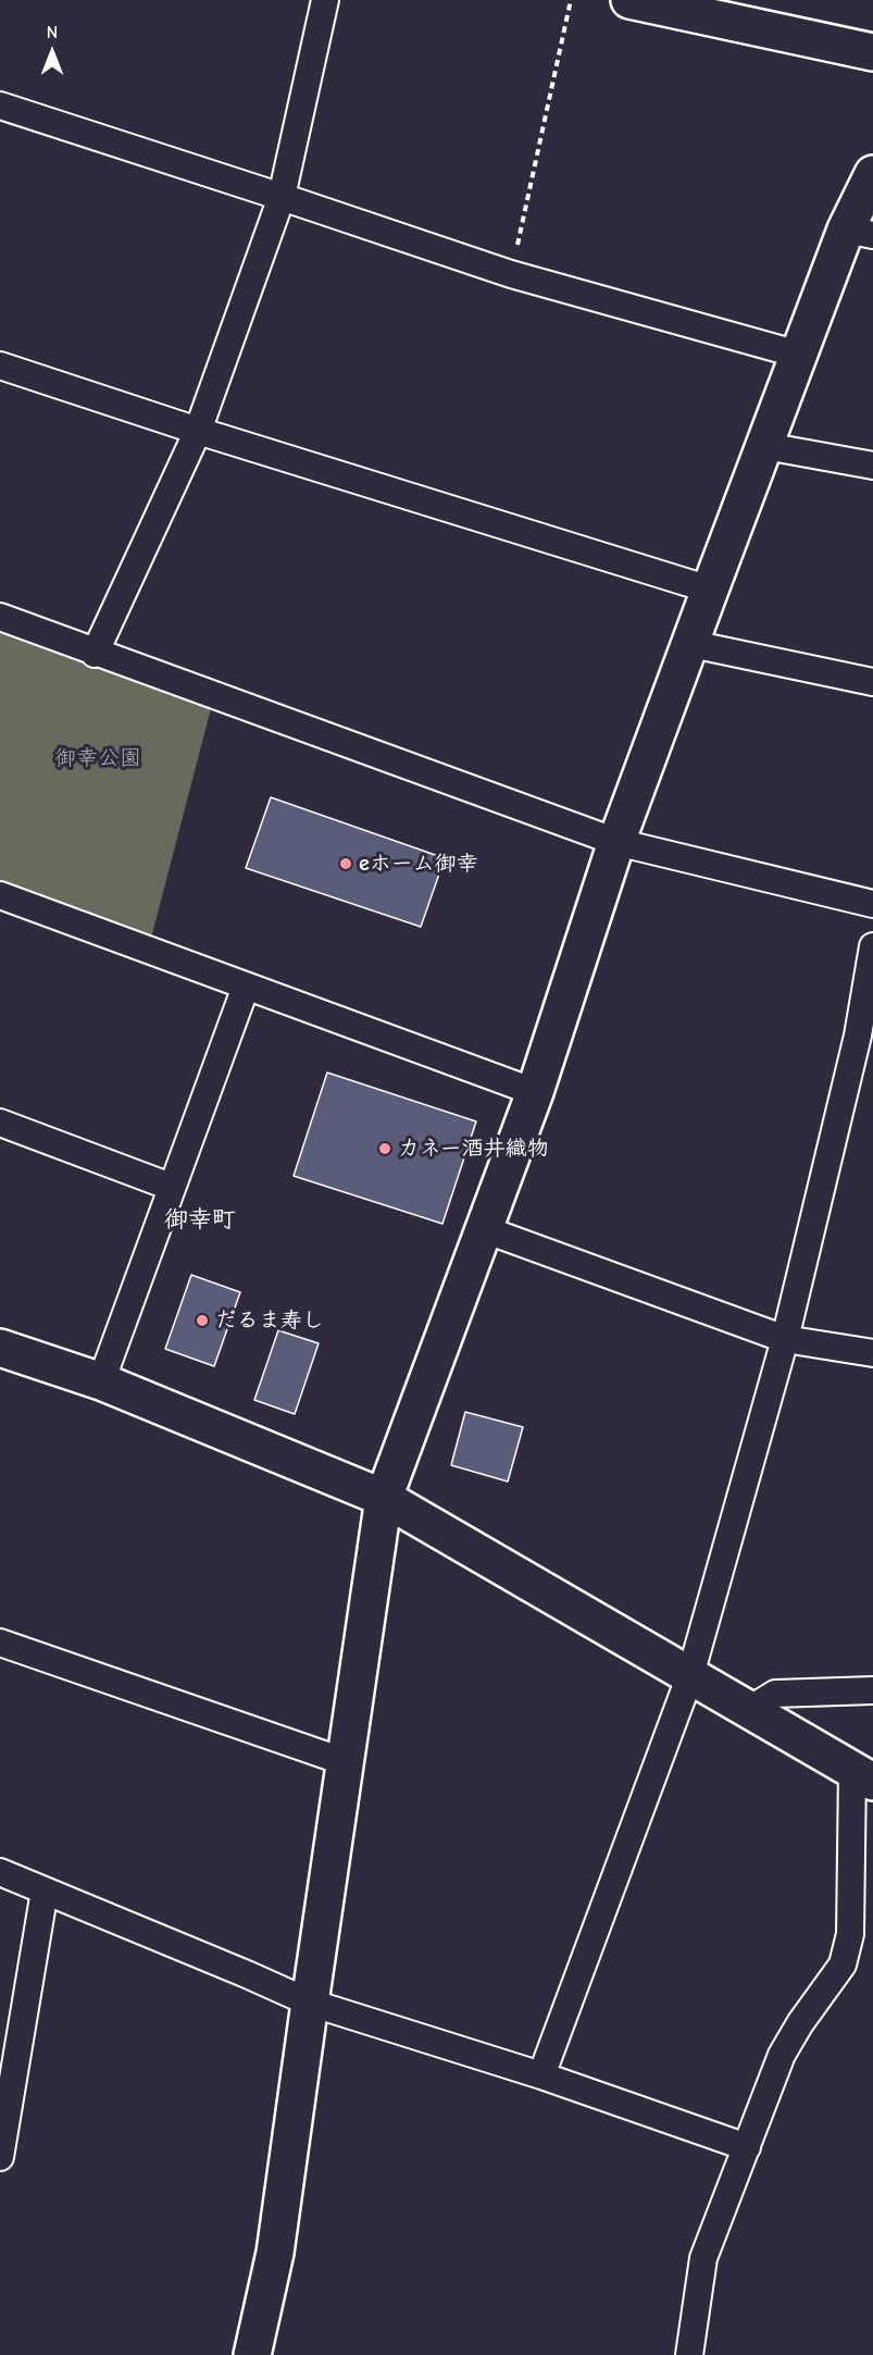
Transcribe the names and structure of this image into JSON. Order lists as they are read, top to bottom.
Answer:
{
  "districts": ["御幸町"],
  "parks": ["御幸公園"],
  "places": ["eホーム御幸", "カネー酒井織物", "だるま寿し"],
  "north": "top"
}
